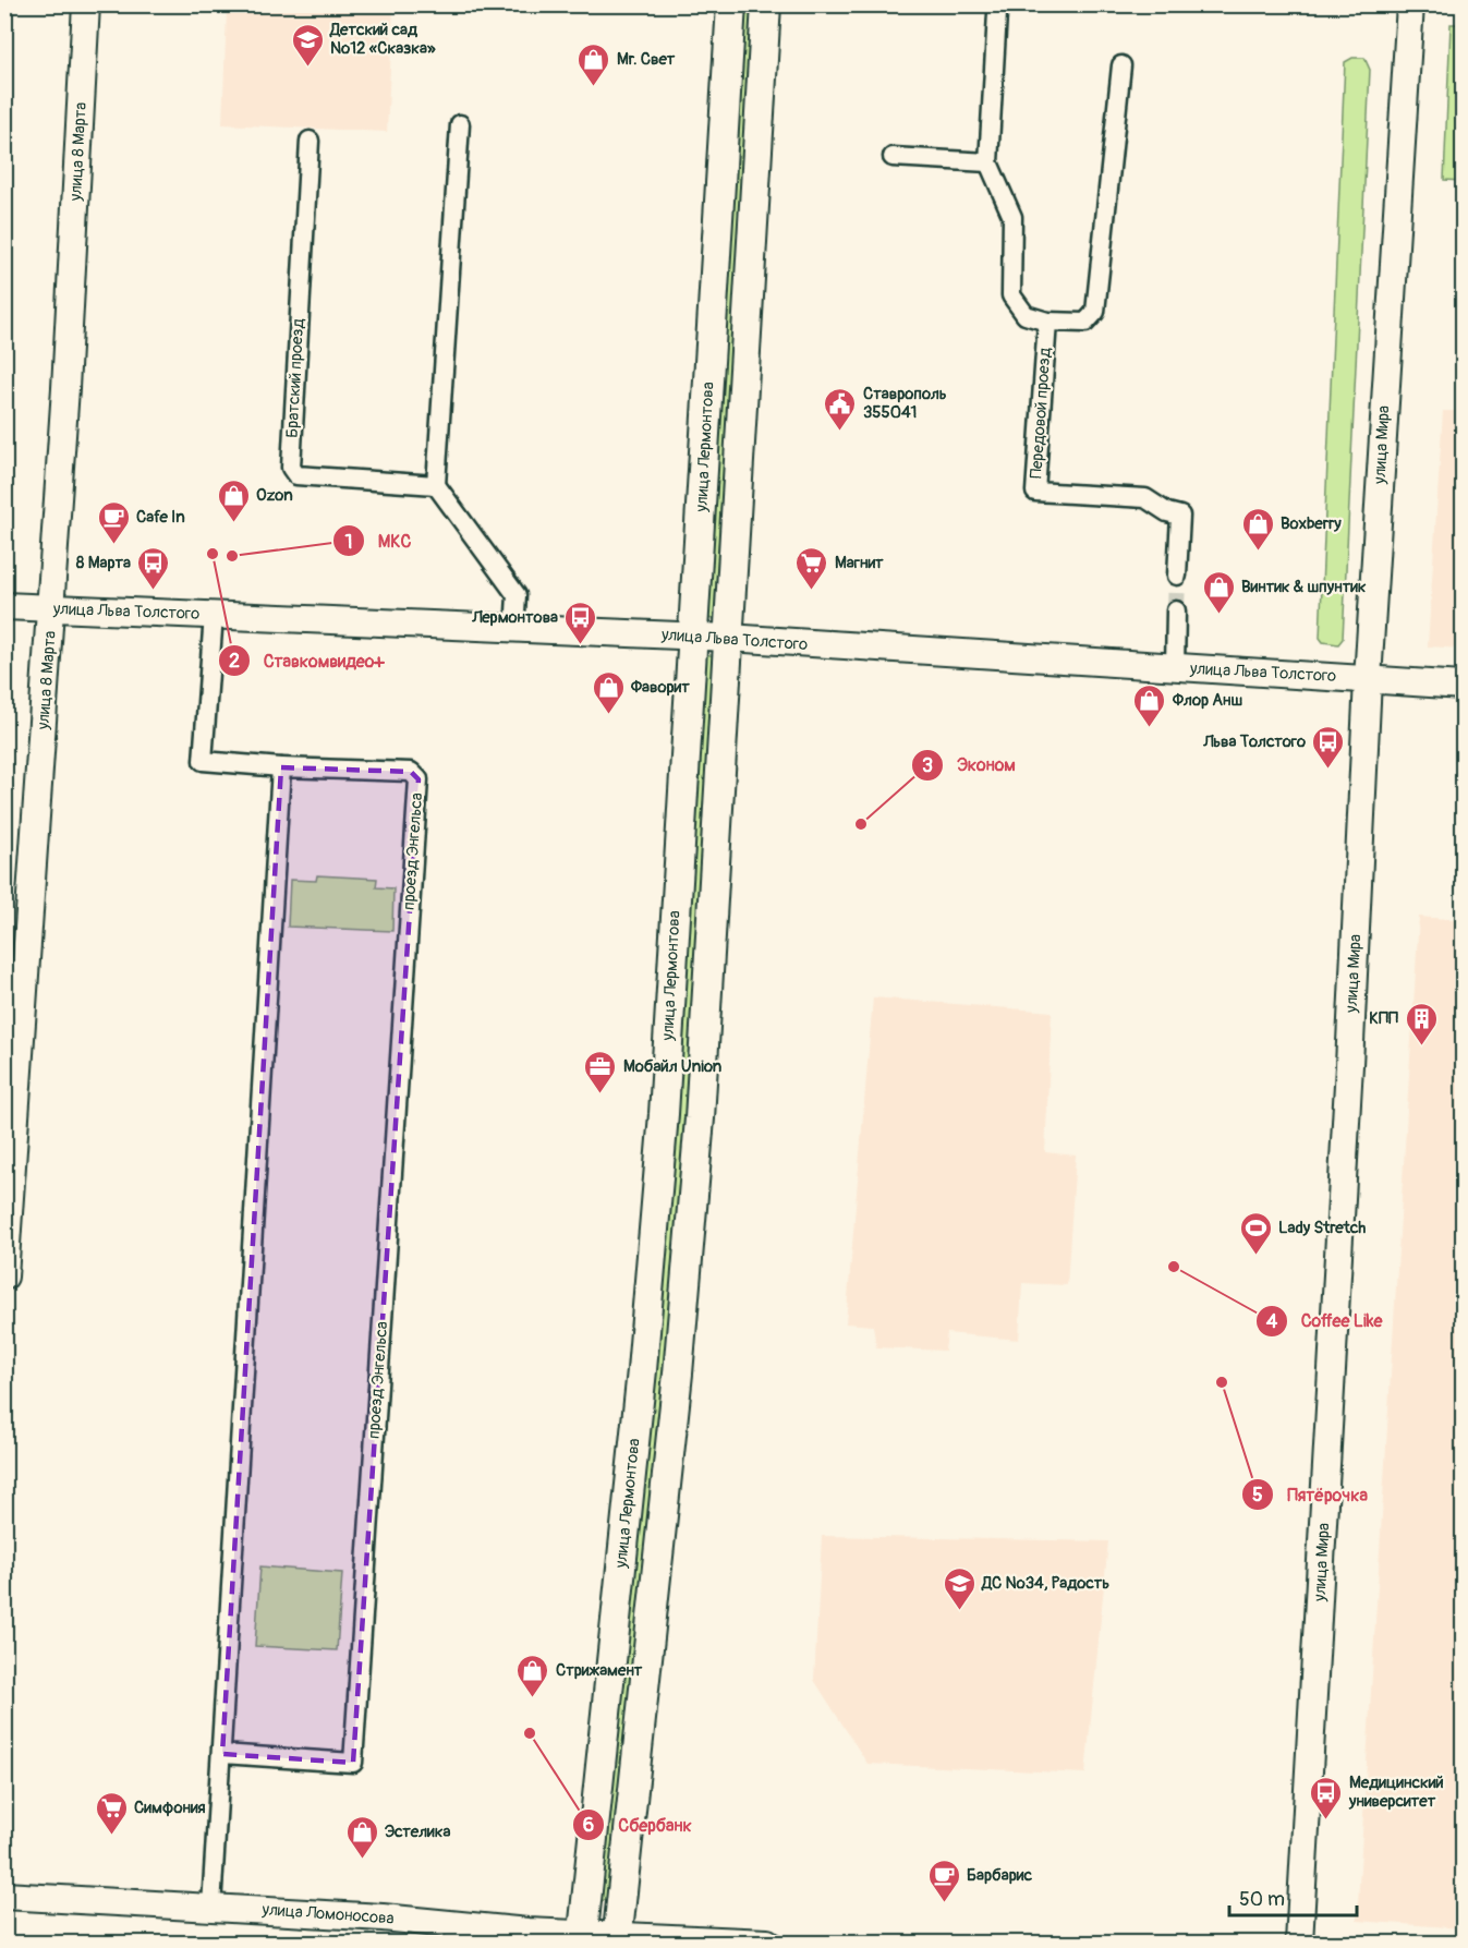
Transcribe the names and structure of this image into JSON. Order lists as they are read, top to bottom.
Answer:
{
  "streets": {
    "main road": ["улица Лермонтова"],
    "street": [
      "улица 8 Марта",
      "Братский проезд",
      "Передовой проезд",
      "улица Мира",
      "улица Льва Толстого",
      "проезд Энгельса",
      "улица Ломоносова"
    ]
  },
  "crossings": [
    ["улица 8 Марта", "улица Льва Толстого"],
    ["улица Мира", "улица Льва Толстого"],
    ["улица Лермонтова", "улица Льва Толстого"],
    ["улица Лермонтова", "улица Ломоносова"]
  ],
  "places": {
    "school or university": ["Детский сад №12 «Сказка»", "ДС №34, Радость"],
    "shop": [
      "Mr. Свет",
      "Ozon",
      "Boxberry",
      "Винтик & шпунтик",
      "Фаворит",
      "Флор Анш",
      "Стрижамент",
      "Эстелика"
    ],
    "public building": ["Ставрополь 355041"],
    "cafe": ["Cafe In", "Барбарис"],
    "other": [
      "Ставкомвидео+",
      "МКС",
      "Эконом",
      "Coffee Like",
      "Пятёрочка",
      "Сбербанк"
    ],
    "bus stop": [
      "8 Марта",
      "Лермонтова",
      "Льва Толстого",
      "Медицинский университет"
    ],
    "supermarket": ["Магнит", "Симфония"],
    "building": ["КПП"],
    "office": ["Мобайл Union"],
    "sports": ["Lady Stretch"]
  },
  "scale_bar": "50 m"
}
